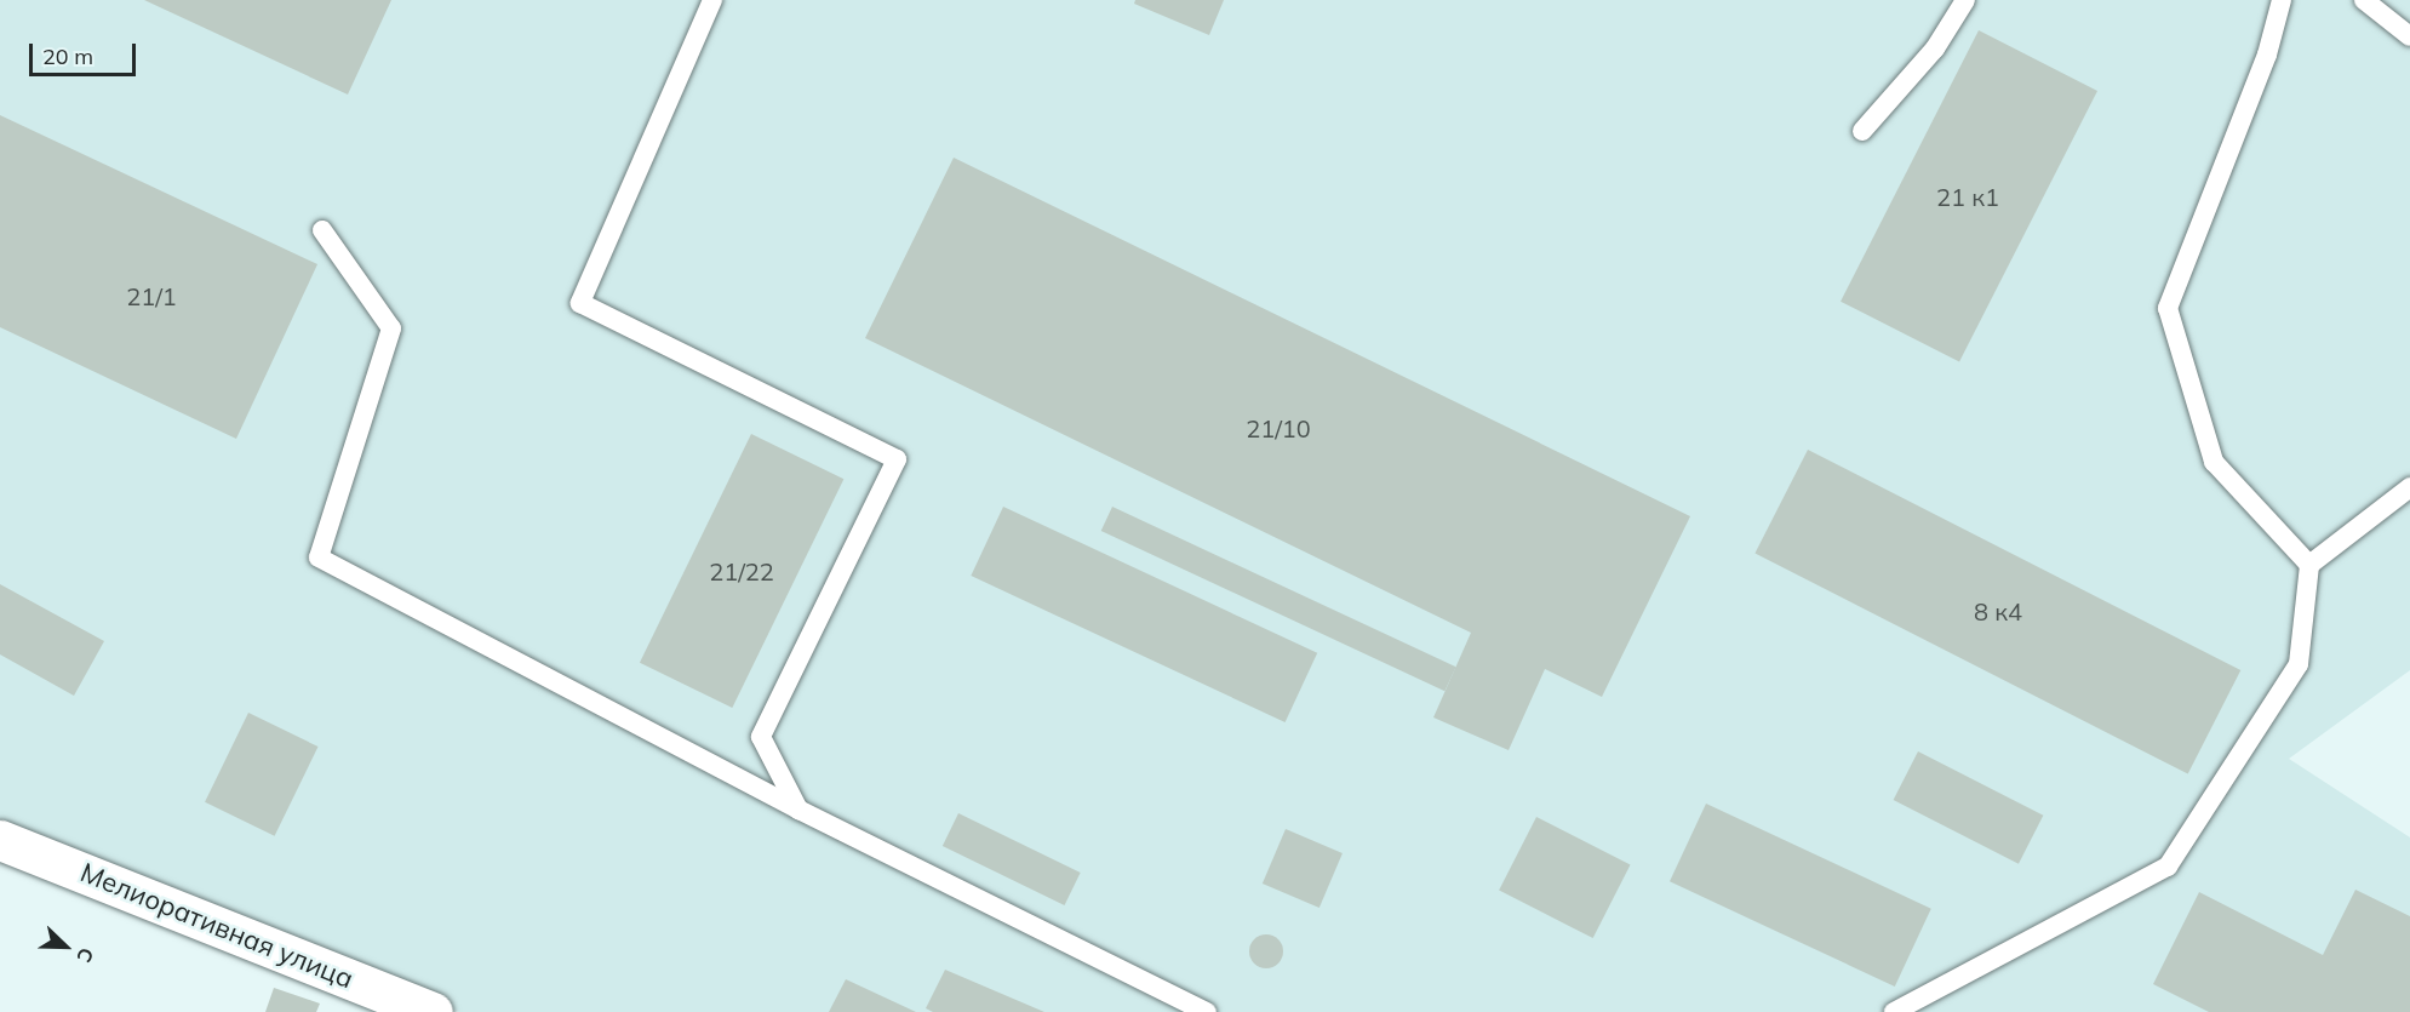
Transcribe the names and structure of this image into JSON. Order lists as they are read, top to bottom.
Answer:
{
  "streets": {
    "street": ["Мелиоративная улица"]
  },
  "house_numbers": [
    "21 к1",
    "21/1",
    "21/10",
    "21/22",
    "8 к4"
  ],
  "scale_bar": "20 m",
  "north": "bottom right"
}
